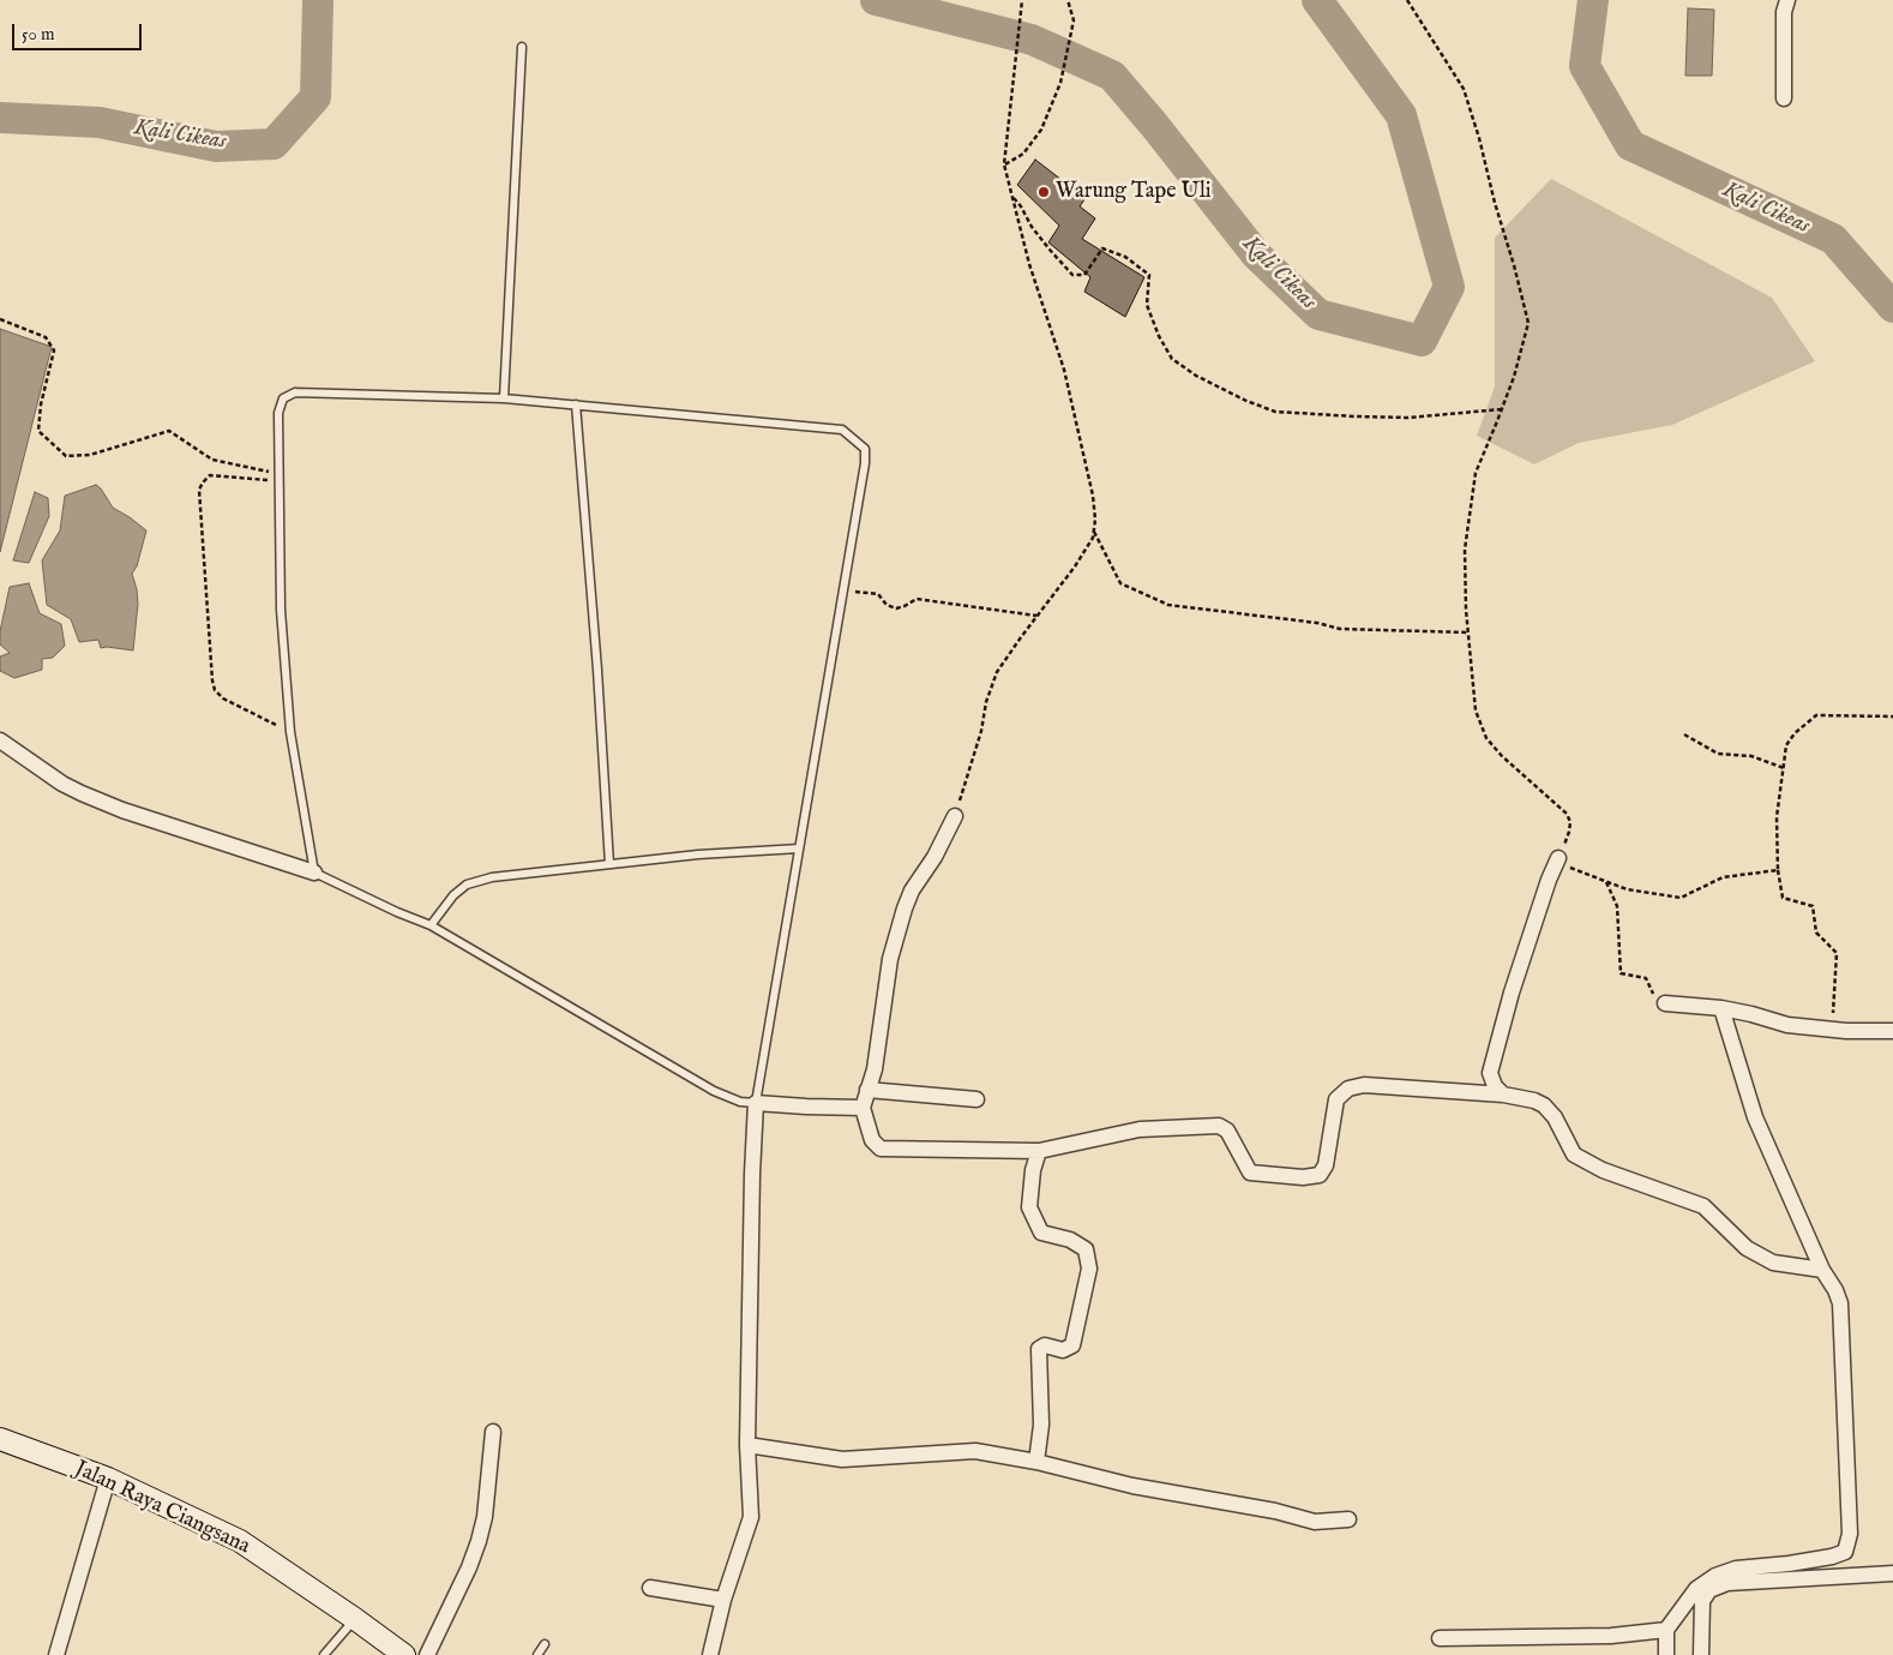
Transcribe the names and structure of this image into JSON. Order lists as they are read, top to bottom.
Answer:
{
  "streets": {
    "main road": ["Jalan Raya Ciangsana"]
  },
  "water": ["Kali Cikeas"],
  "places": ["Warung Tape Uli"],
  "scale_bar": "50 m"
}
